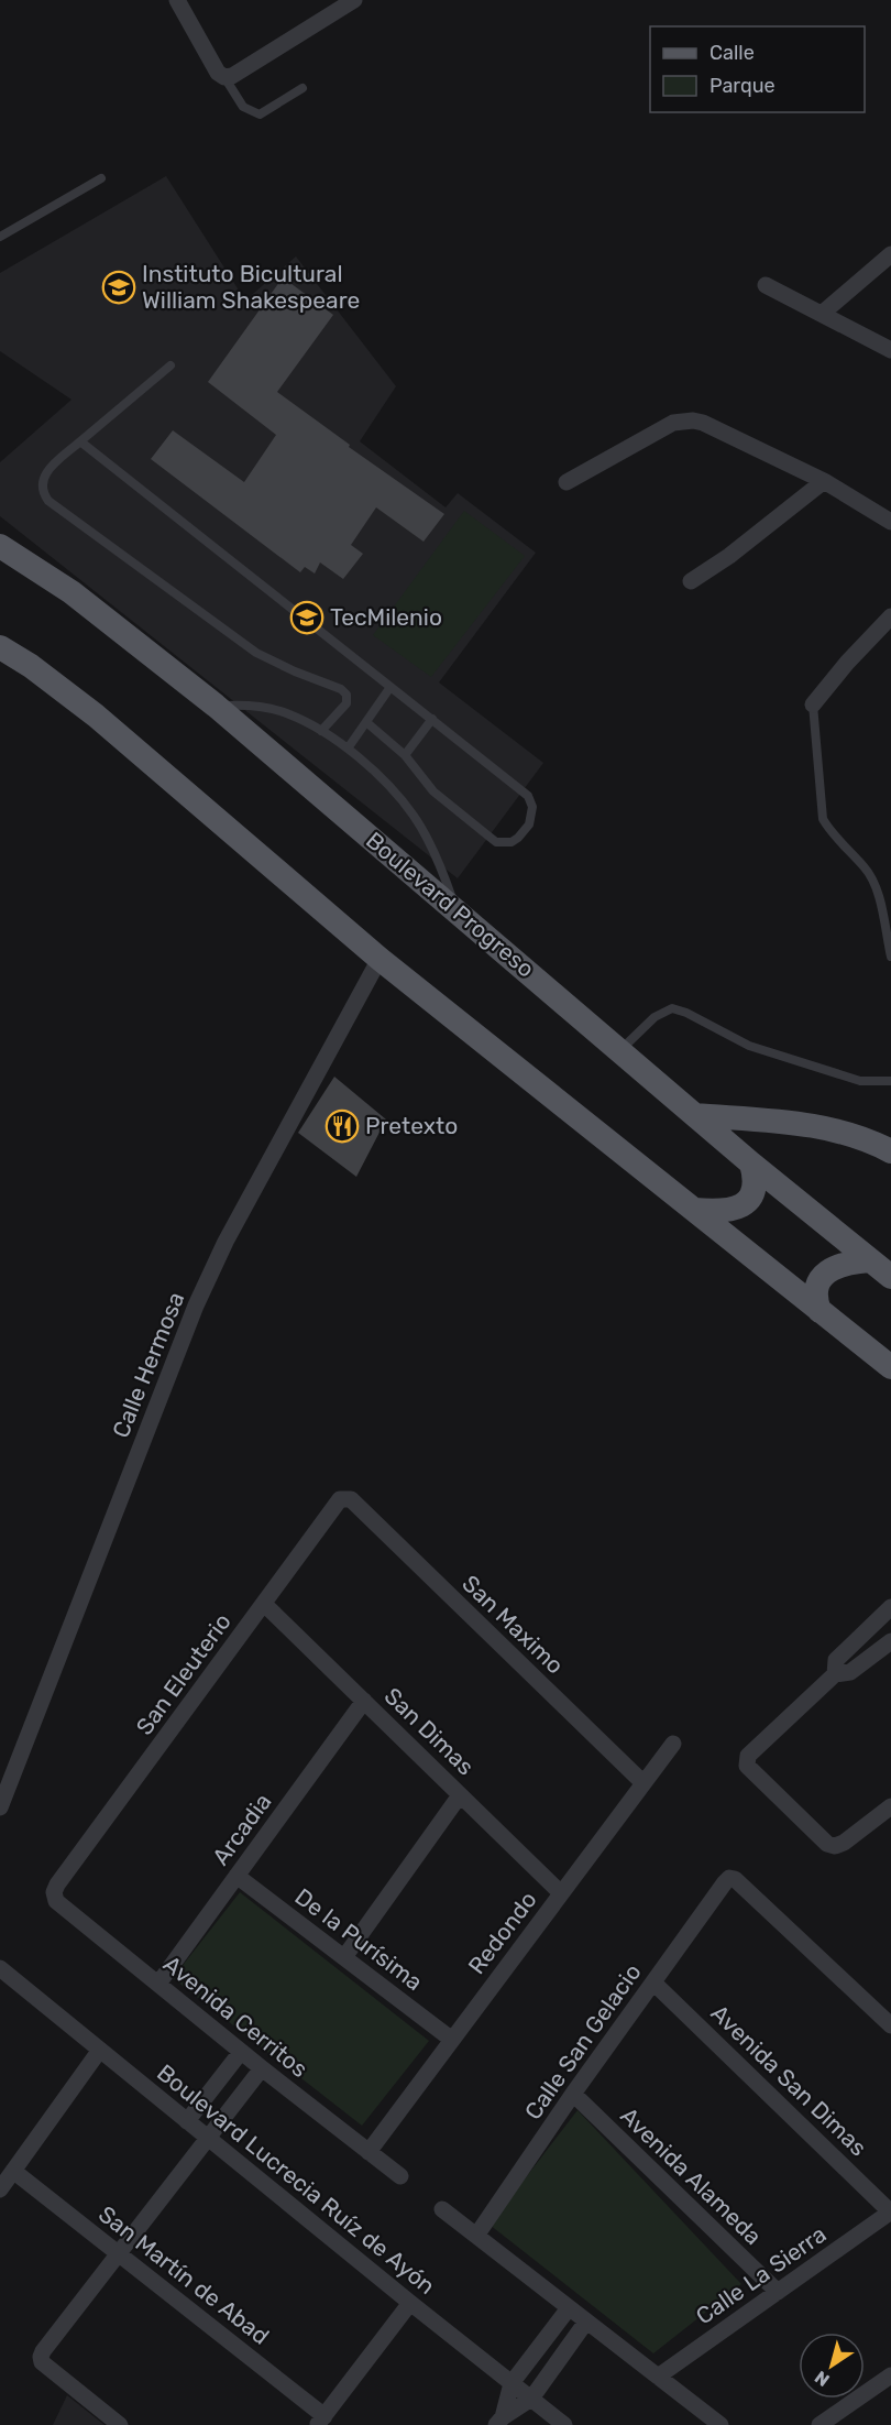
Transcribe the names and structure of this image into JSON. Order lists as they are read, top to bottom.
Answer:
{
  "streets": {
    "main road": ["Boulevard Progreso"],
    "street": [
      "Calle Hermosa",
      "San Maximo",
      "San Eleuterio",
      "San Dimas",
      "Arcadia",
      "Redondo",
      "De la Purísima",
      "Avenida Cerritos",
      "Calle San Gelacio",
      "Avenida San Dimas",
      "Avenida Alameda",
      "Boulevard Lucrecia Ruíz de Ayón",
      "San Martín de Abad",
      "Calle La Sierra"
    ]
  },
  "crossings": [
    ["San Maximo", "San Eleuterio"],
    ["San Maximo", "Redondo"],
    ["San Eleuterio", "San Dimas"],
    ["San Eleuterio", "Avenida Cerritos"],
    ["San Dimas", "Arcadia"],
    ["San Dimas", "Redondo"],
    ["Arcadia", "De la Purísima"],
    ["Arcadia", "Avenida Cerritos"],
    ["Redondo", "De la Purísima"],
    ["Redondo", "Avenida Cerritos"],
    ["Calle San Gelacio", "Avenida San Dimas"],
    ["Calle San Gelacio", "Avenida Alameda"],
    ["Avenida San Dimas", "Calle La Sierra"],
    ["Avenida Alameda", "Calle La Sierra"]
  ],
  "places": {
    "school or university": ["Instituto Bicultural William Shakespeare", "TecMilenio"],
    "restaurant": ["Pretexto"]
  },
  "legend": ["Calle", "Parque"],
  "north": "bottom left"
}
